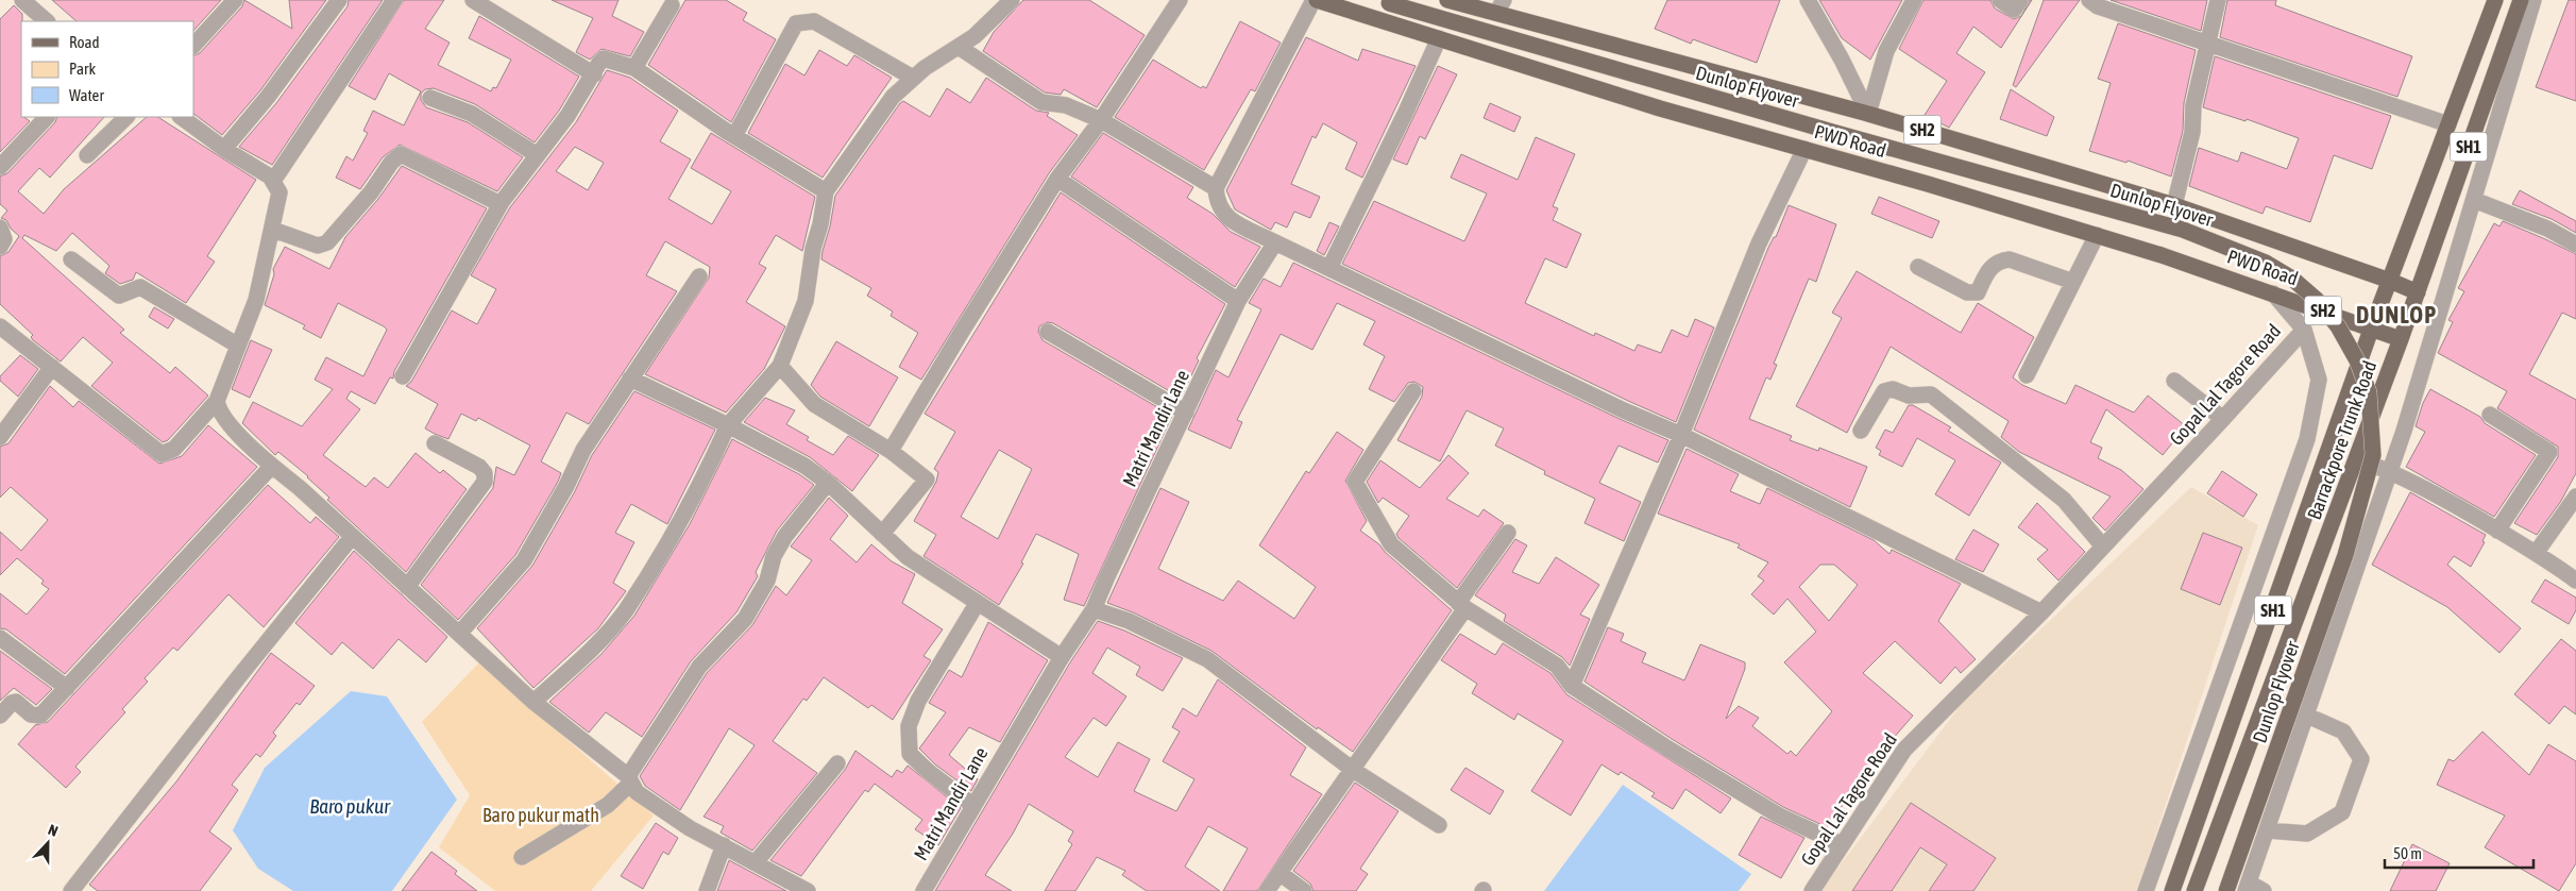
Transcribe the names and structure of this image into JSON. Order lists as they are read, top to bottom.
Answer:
{
  "streets": {
    "main road": [
      "Dunlop Flyover",
      "SH2",
      "PWD Road",
      "SH1",
      "Barrackpore Trunk Road"
    ],
    "street": ["Gopal Lal Tagore Road", "Matri Mandir Lane"]
  },
  "crossings": [
    ["PWD Road", "Barrackpore Trunk Road"]
  ],
  "districts": ["DUNLOP"],
  "water": ["Baro pukur"],
  "parks": ["Baro pukur math"],
  "legend": ["Road", "Park", "Water"],
  "scale_bar": "50 m",
  "north": "top"
}
